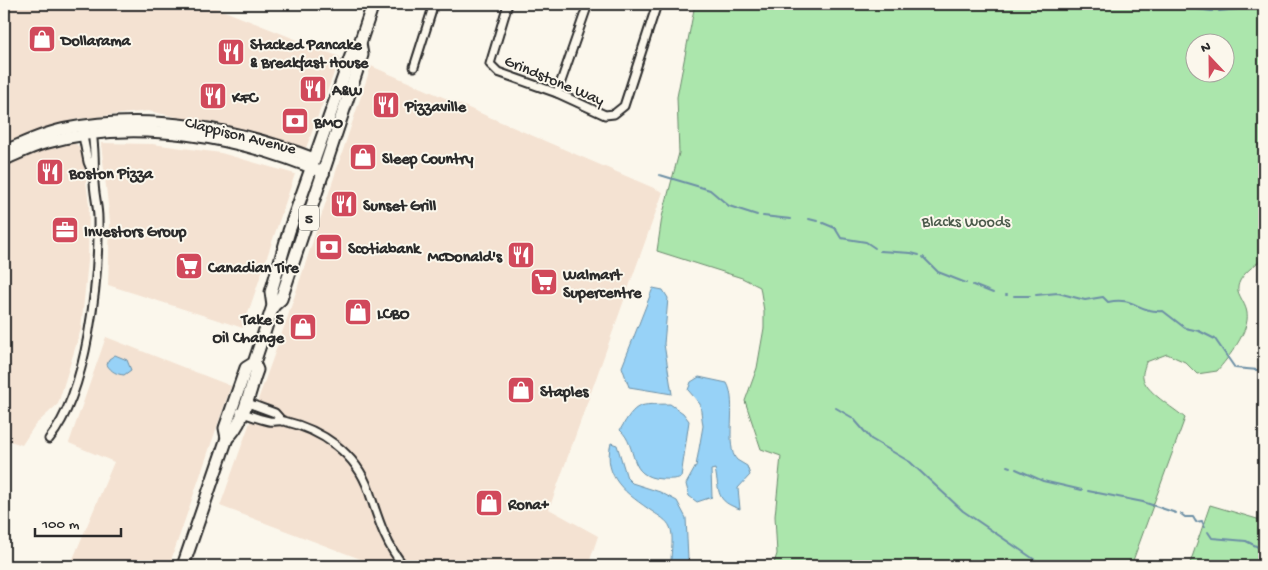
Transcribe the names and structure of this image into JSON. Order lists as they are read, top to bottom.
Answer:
{
  "streets": {
    "main road": ["Clappison Avenue", "5"],
    "street": ["Grindstone Way"]
  },
  "crossings": [
    ["Clappison Avenue", "5"]
  ],
  "parks": ["Blacks Woods"],
  "places": {
    "shop": [
      "Dollarama",
      "Sleep Country",
      "LCBO",
      "Take 5 Oil Change",
      "Staples",
      "Rona+"
    ],
    "restaurant": [
      "Stacked Pancake & Breakfast House",
      "A&W",
      "KFC",
      "Pizzaville",
      "Boston Pizza",
      "Sunset Grill",
      "McDonald's"
    ],
    "bank": ["BMO", "Scotiabank"],
    "office": ["Investors Group"],
    "supermarket": ["Canadian Tire", "Walmart Supercentre"]
  },
  "scale_bar": "100 m",
  "north": "top"
}
